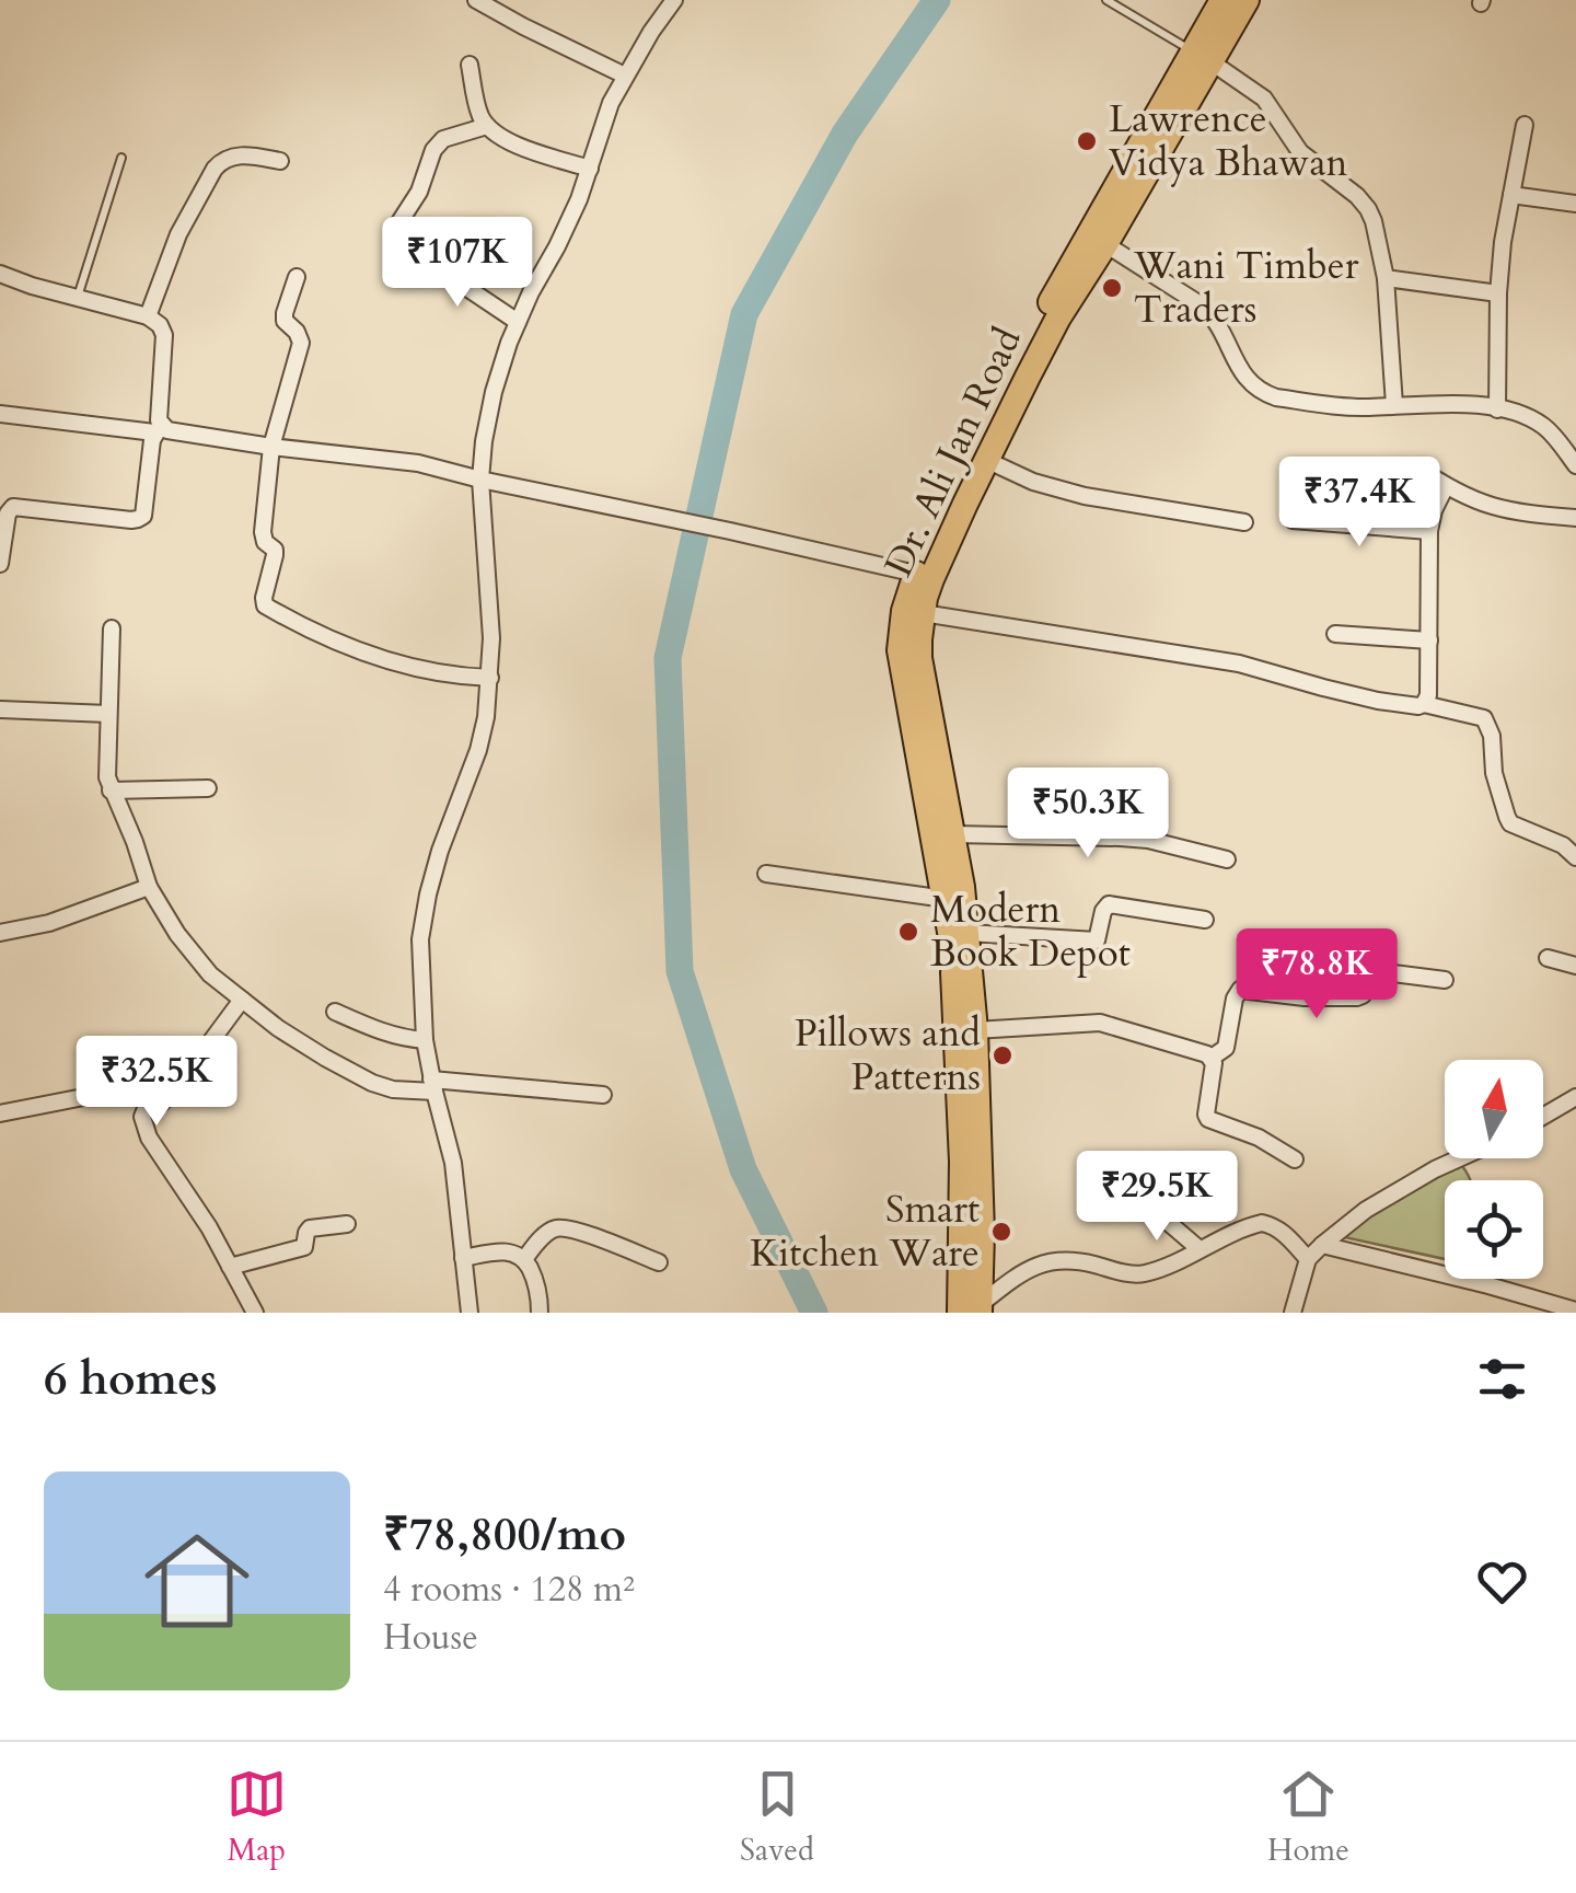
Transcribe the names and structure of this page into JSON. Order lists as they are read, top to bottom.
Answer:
{
  "streets": {
    "main road": ["Dr. Ali Jan Road"]
  },
  "places": [
    "Lawrence Vidya Bhawan",
    "Wani Timber Traders",
    "Modern Book Depot",
    "Pillows and Patterns",
    "Smart Kitchen Ware"
  ],
  "north": "top",
  "page": {
    "price": [
      "₹107K",
      "₹37.4K",
      "₹50.3K",
      "₹78.8K",
      "₹32.5K",
      "₹29.5K"
    ],
    "heading": "6 homes",
    "list": [
      {
        "name": "₹78,800/mo",
        "note": "4 rooms · 128 m² · House"
      }
    ],
    "tabs": ["Map", "Saved", "Home"]
  }
}
